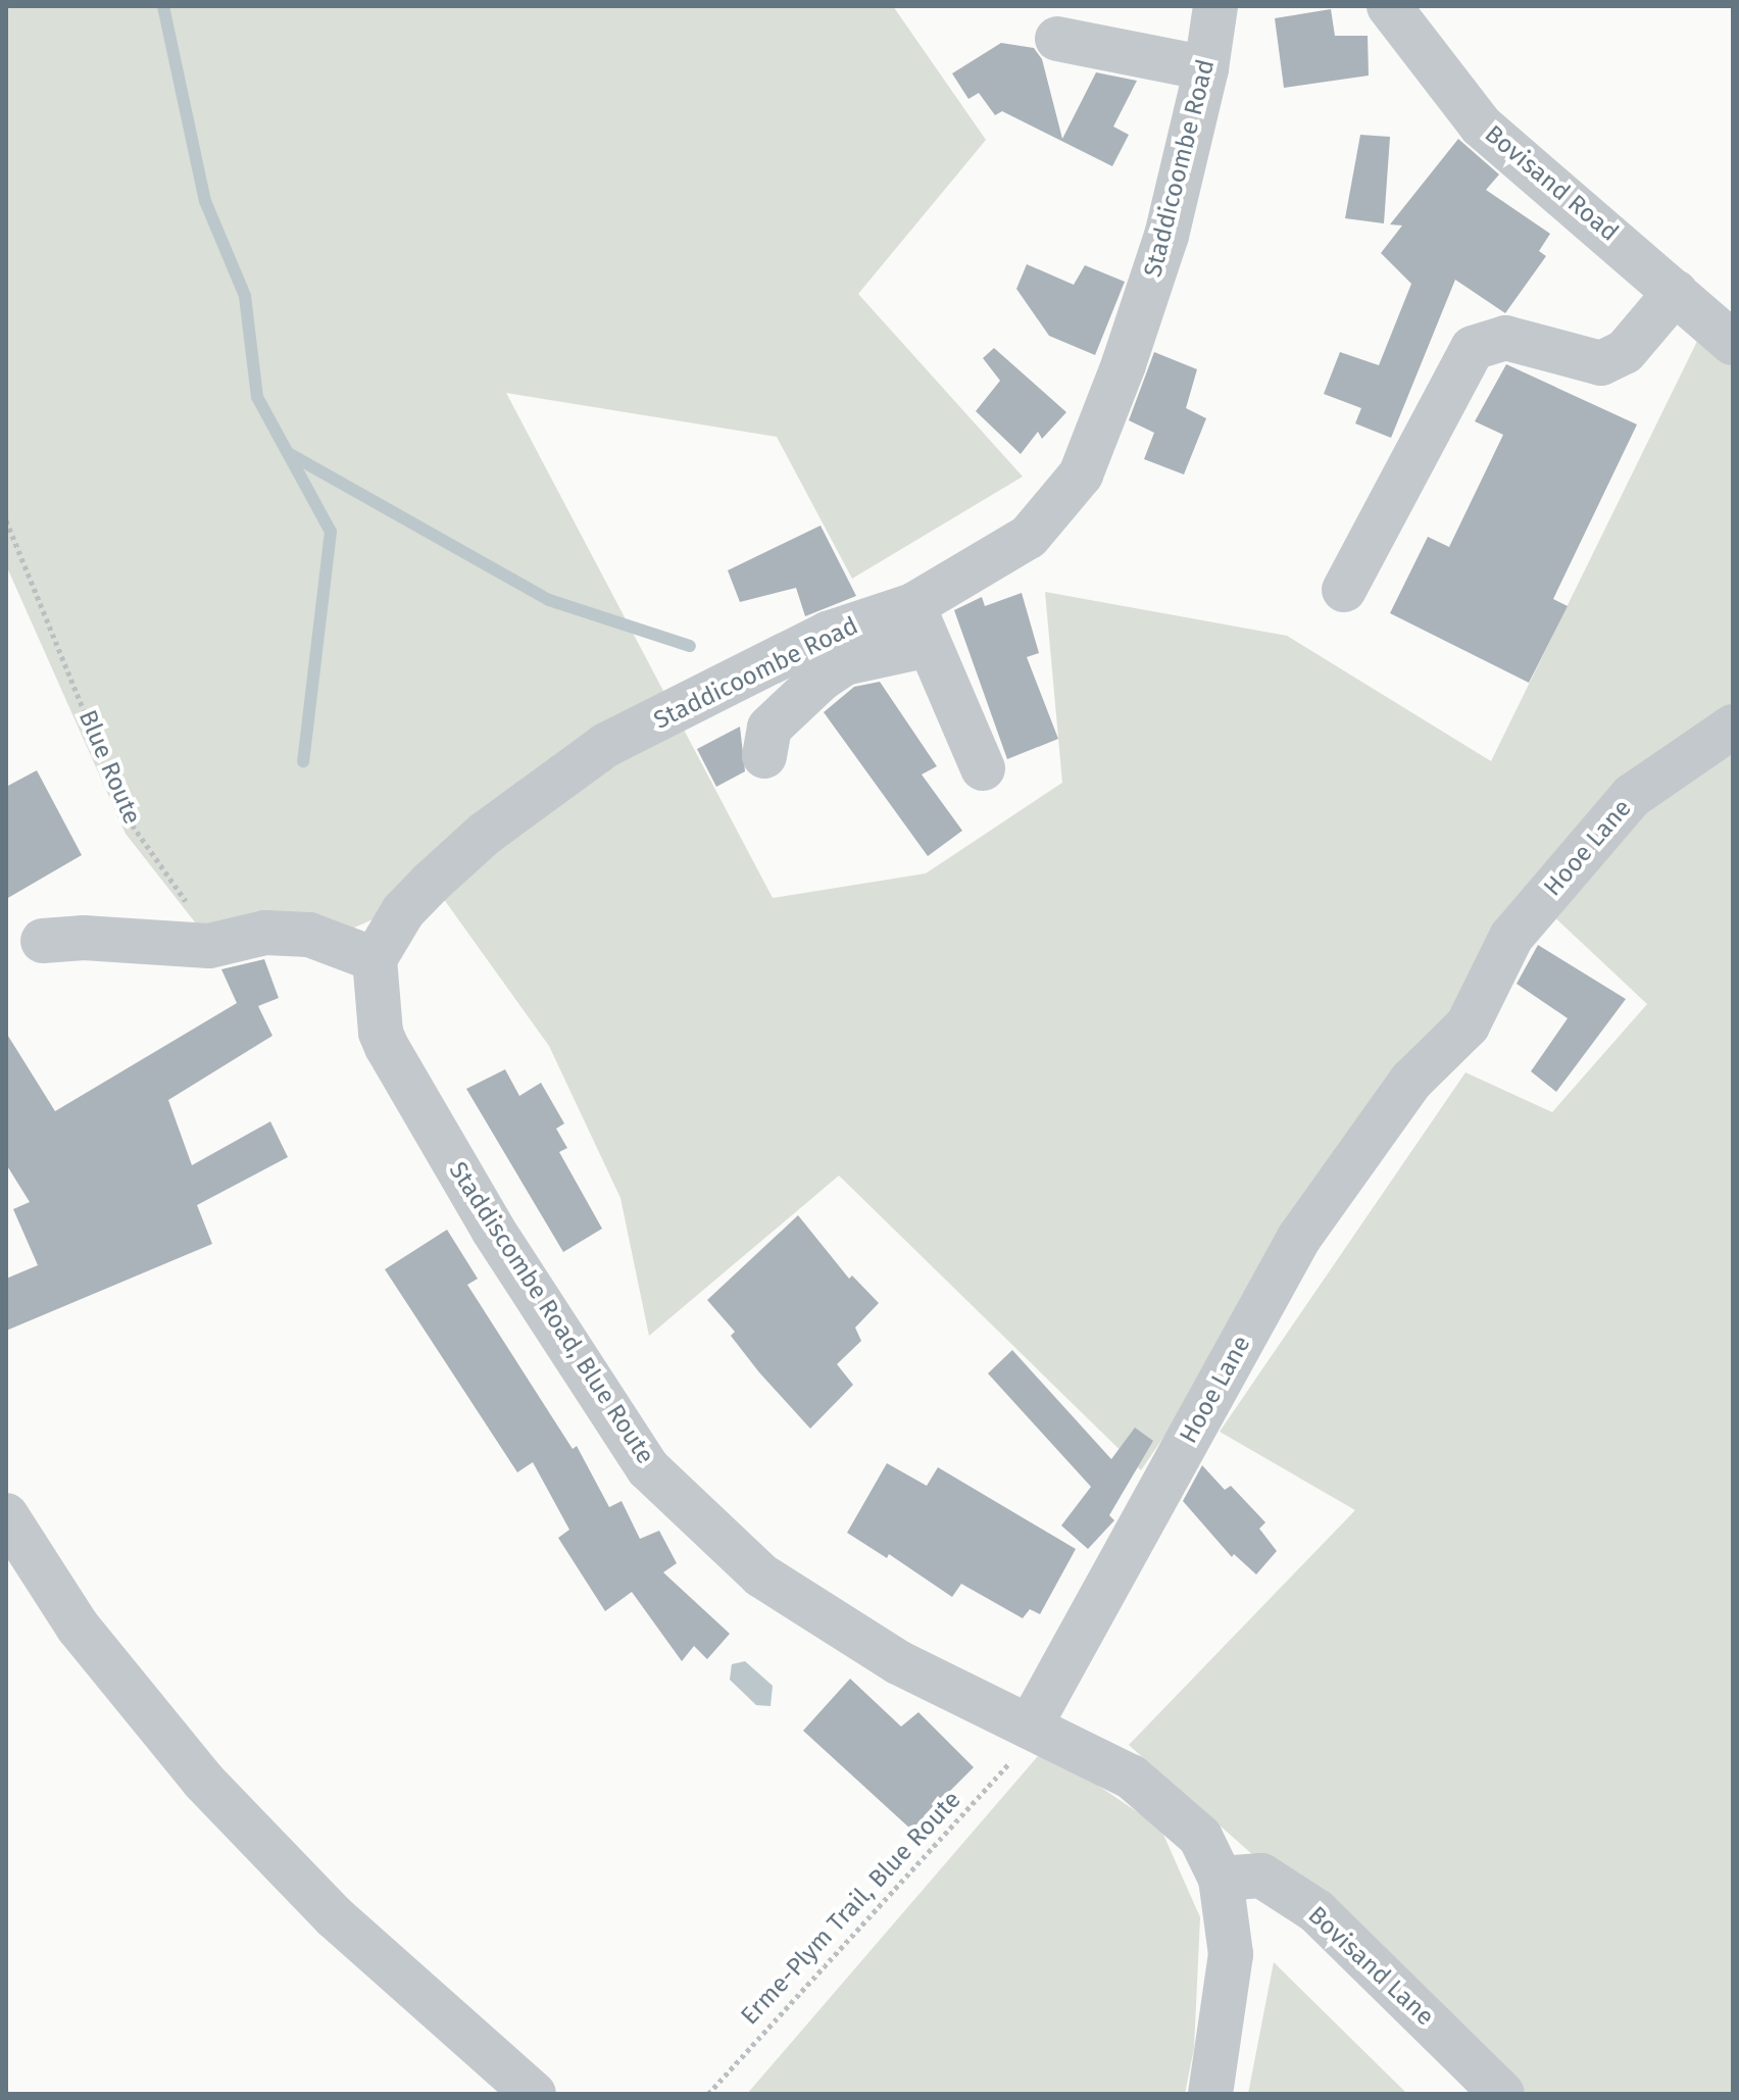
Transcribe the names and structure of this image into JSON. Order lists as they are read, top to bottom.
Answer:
{
  "streets": {
    "street": [
      "Staddicoombe Road",
      "Bovisand Road",
      "Hooe Lane",
      "Staddiscombe Road, Blue Route",
      "Bovisand Lane"
    ],
    "path": ["Blue Route", "Erme-Plym Trail, Blue Route"]
  },
  "crossings": [
    ["Staddicoombe Road", "Staddiscombe Road, Blue Route"],
    ["Hooe Lane", "Staddiscombe Road, Blue Route"],
    ["Hooe Lane", "Erme-Plym Trail, Blue Route"],
    ["Staddiscombe Road, Blue Route", "Erme-Plym Trail, Blue Route"]
  ]
}
